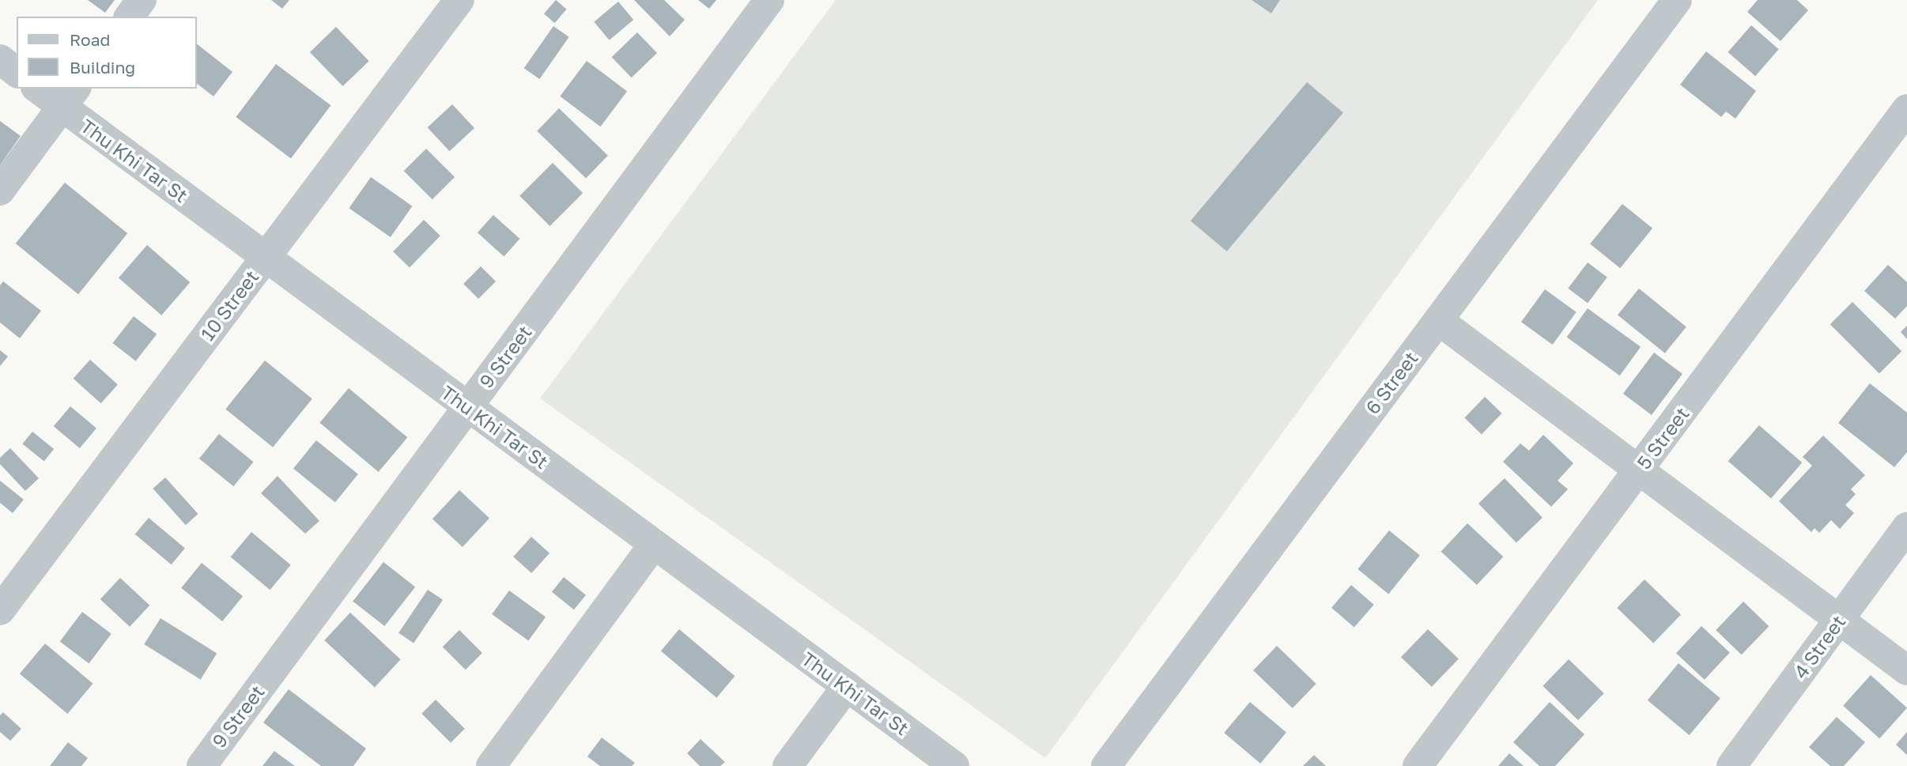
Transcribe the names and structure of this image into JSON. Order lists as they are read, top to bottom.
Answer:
{
  "streets": {
    "street": [
      "Thu Khi Tar St",
      "10 Street",
      "9 Street",
      "6 Street",
      "5 Street",
      "4 Street"
    ]
  },
  "crossings": [
    ["Thu Khi Tar St", "10 Street"],
    ["Thu Khi Tar St", "9 Street"]
  ],
  "legend": ["Road", "Building"]
}
